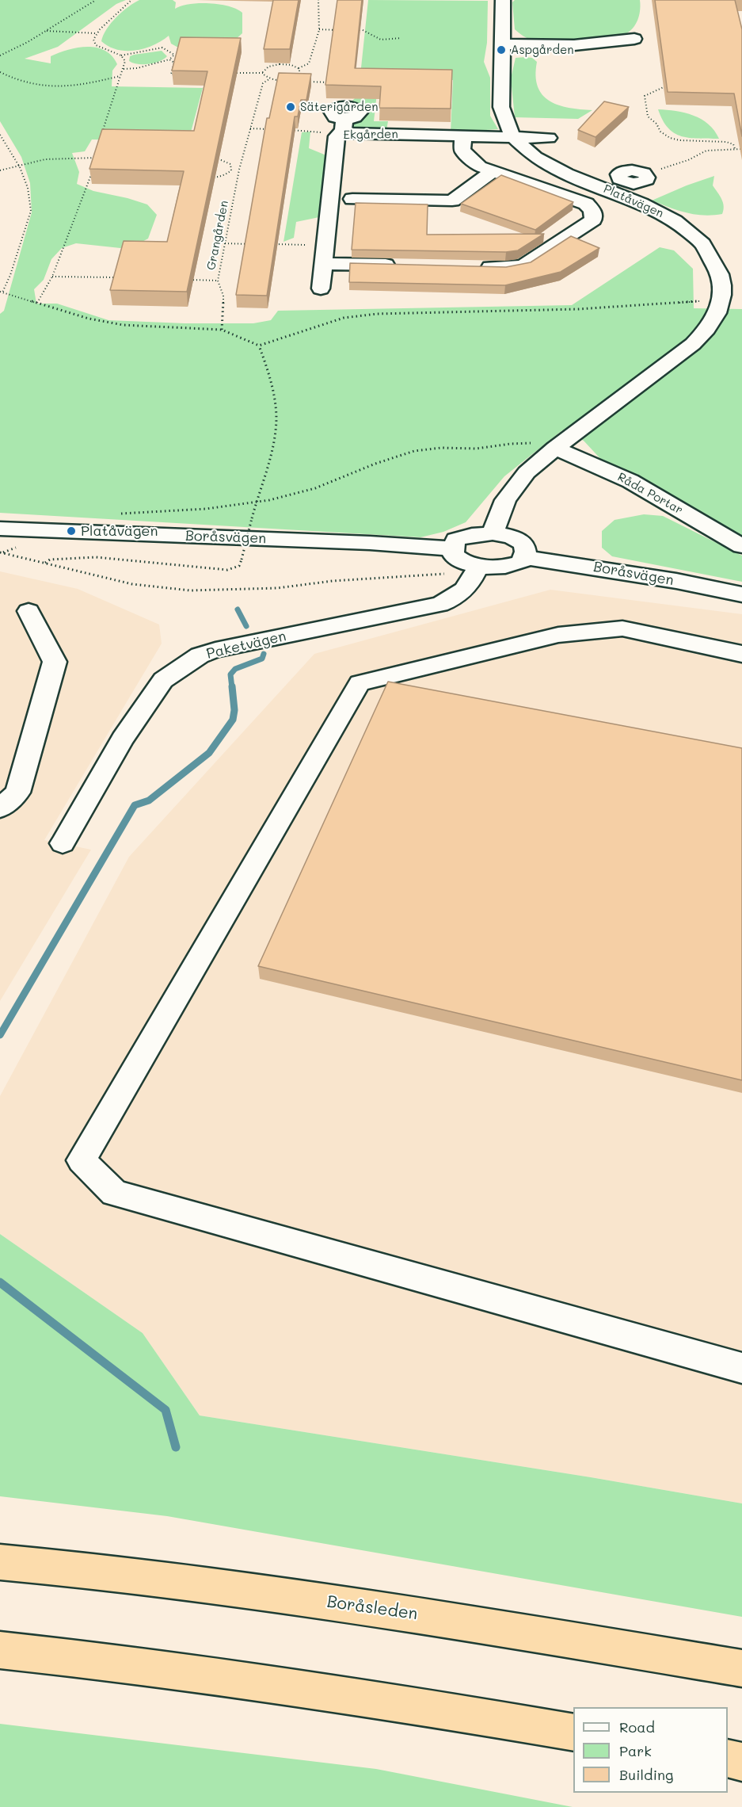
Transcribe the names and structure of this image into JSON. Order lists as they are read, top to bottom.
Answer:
{
  "streets": {
    "highway": ["Boråsleden"],
    "street": [
      "Ekgården",
      "Platåvägen",
      "Råda Portar",
      "Boråsvägen",
      "Paketvägen"
    ],
    "path": ["Grangården"]
  },
  "crossings": [
    ["Ekgården", "Platåvägen"],
    ["Platåvägen", "Råda Portar"]
  ],
  "places": ["Aspgården", "Säterigården", "Platåvägen"],
  "legend": ["Road", "Park", "Building"]
}
